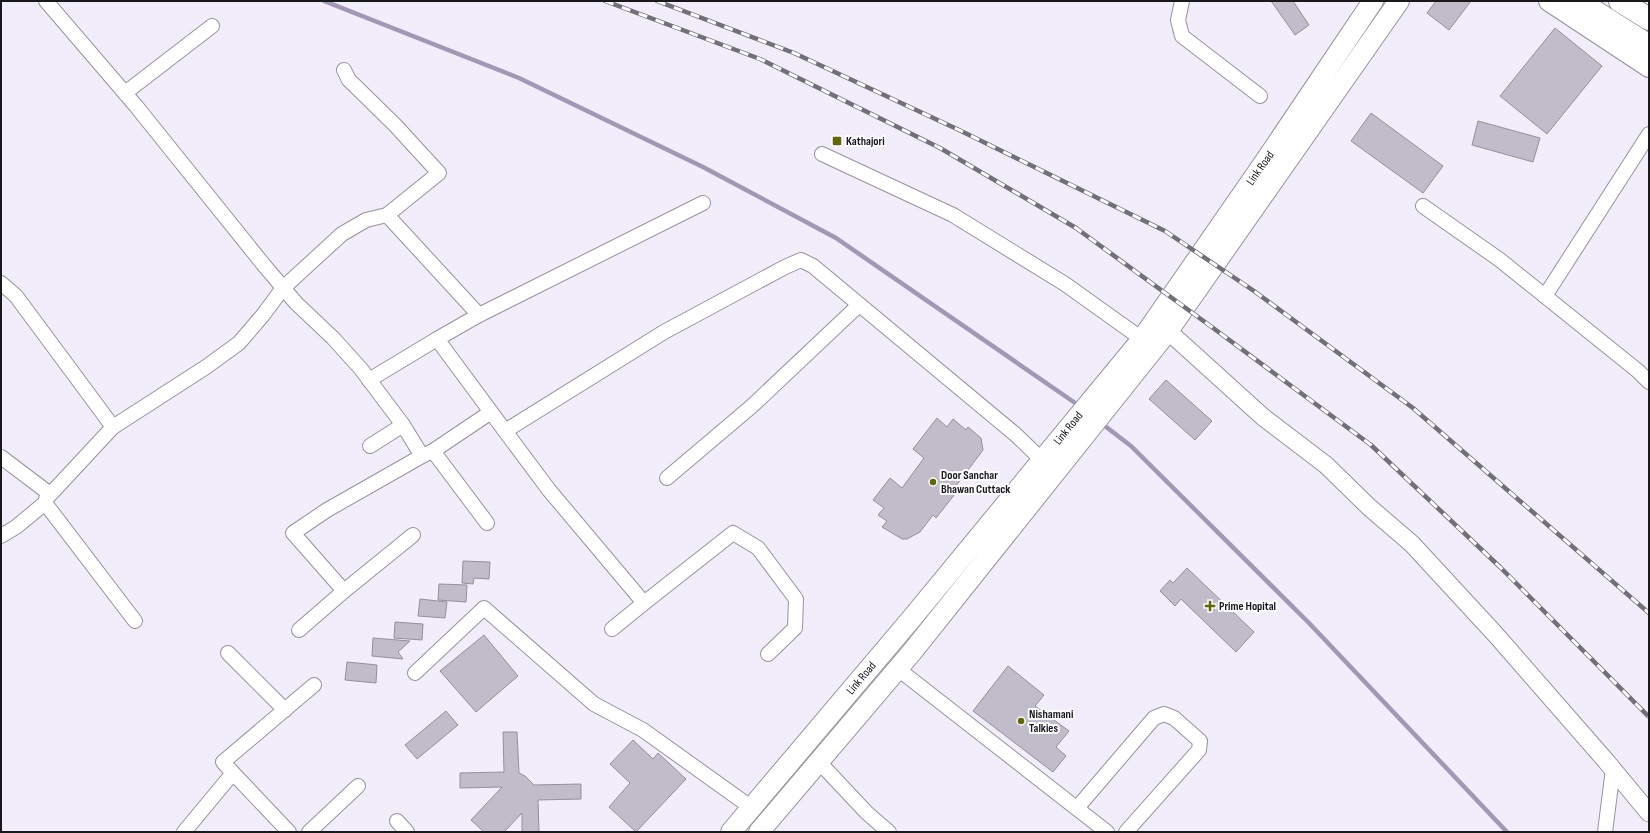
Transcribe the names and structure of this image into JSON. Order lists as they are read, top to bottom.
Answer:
{
  "streets": {
    "main road": ["Link Road"]
  },
  "places": {
    "transit": ["Kathajori"],
    "other": ["Door Sanchar Bhawan Cuttack", "Nishamani Talkies"],
    "health": ["Prime Hopital"]
  }
}
